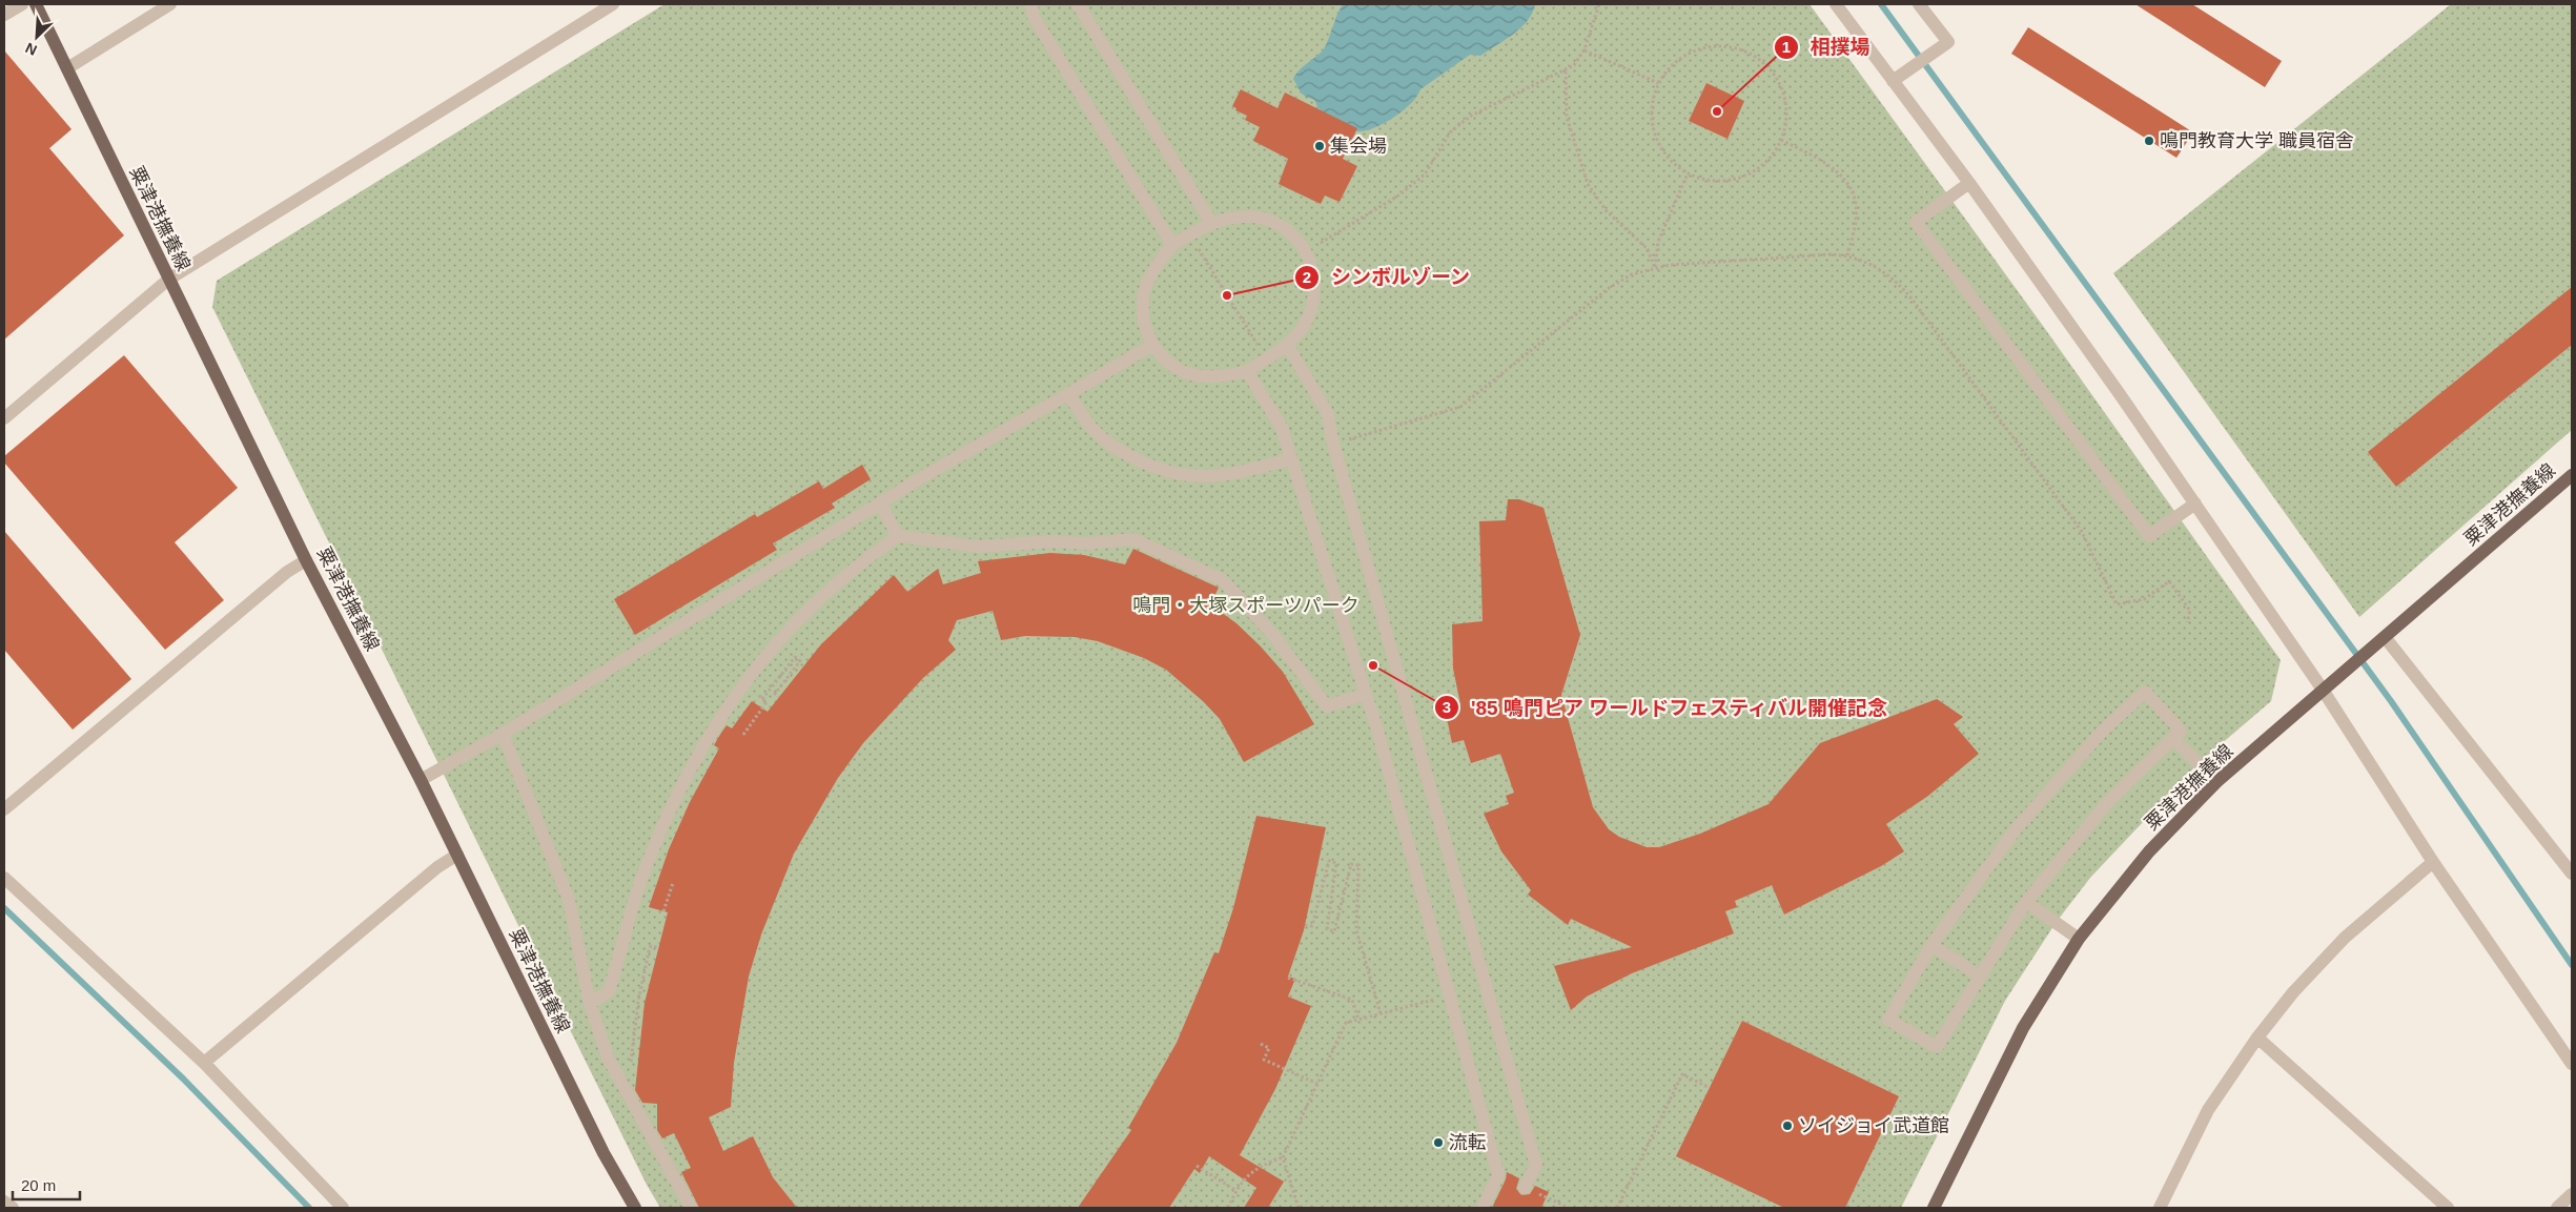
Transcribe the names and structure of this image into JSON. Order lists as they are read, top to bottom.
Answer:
{
  "streets": {
    "main road": ["粟津港撫養線"]
  },
  "parks": ["鳴門・大塚スポーツパーク"],
  "places": [
    "相撲場",
    "鳴門教育大学 職員宿舎",
    "集会場",
    "シンボルゾーン",
    "'85 鳴門ピア ワールドフェスティバル開催記念",
    "ソイジョイ武道館",
    "流転"
  ],
  "scale_bar": "20 m",
  "north": "bottom left"
}
